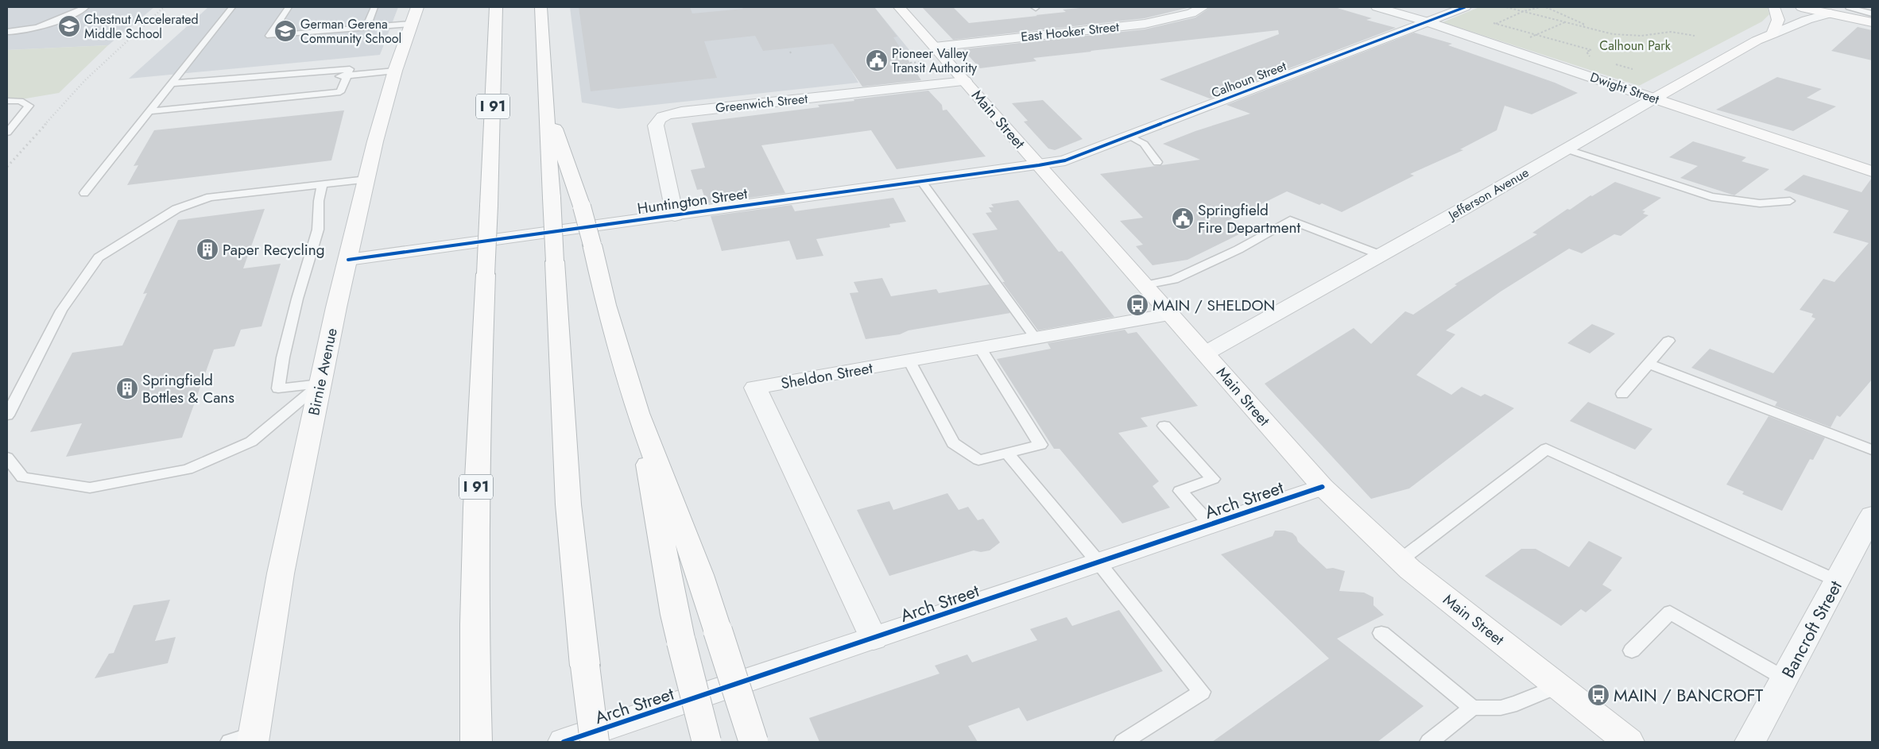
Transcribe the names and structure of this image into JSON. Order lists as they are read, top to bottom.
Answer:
{
  "streets": {
    "main road": [
      "Dwight Street",
      "I 91",
      "Main Street",
      "Jefferson Avenue",
      "Birnie Avenue"
    ],
    "street": [
      "East Hooker Street",
      "Calhoun Street",
      "Greenwich Street",
      "Huntington Street",
      "Sheldon Street",
      "Arch Street",
      "Bancroft Street"
    ]
  },
  "crossings": [
    ["East Hooker Street", "Main Street"],
    ["Calhoun Street", "Dwight Street"],
    ["Calhoun Street", "Main Street"],
    ["Calhoun Street", "Huntington Street"],
    ["Dwight Street", "Jefferson Avenue"],
    ["Greenwich Street", "Main Street"],
    ["Greenwich Street", "Huntington Street"],
    ["Main Street", "Jefferson Avenue"],
    ["Main Street", "Huntington Street"],
    ["Main Street", "Sheldon Street"],
    ["Main Street", "Arch Street"],
    ["Huntington Street", "Birnie Avenue"],
    ["Sheldon Street", "Arch Street"]
  ],
  "parks": ["Calhoun Park"],
  "places": {
    "school or university": ["Chestnut Accelerated Middle School", "German Gerena Community School"],
    "public building": ["Pioneer Valley Transit Authority", "Springfield Fire Department"],
    "building": ["Paper Recycling", "Springfield Bottles & Cans"],
    "bus stop": ["MAIN / SHELDON", "MAIN / BANCROFT"]
  }
}
